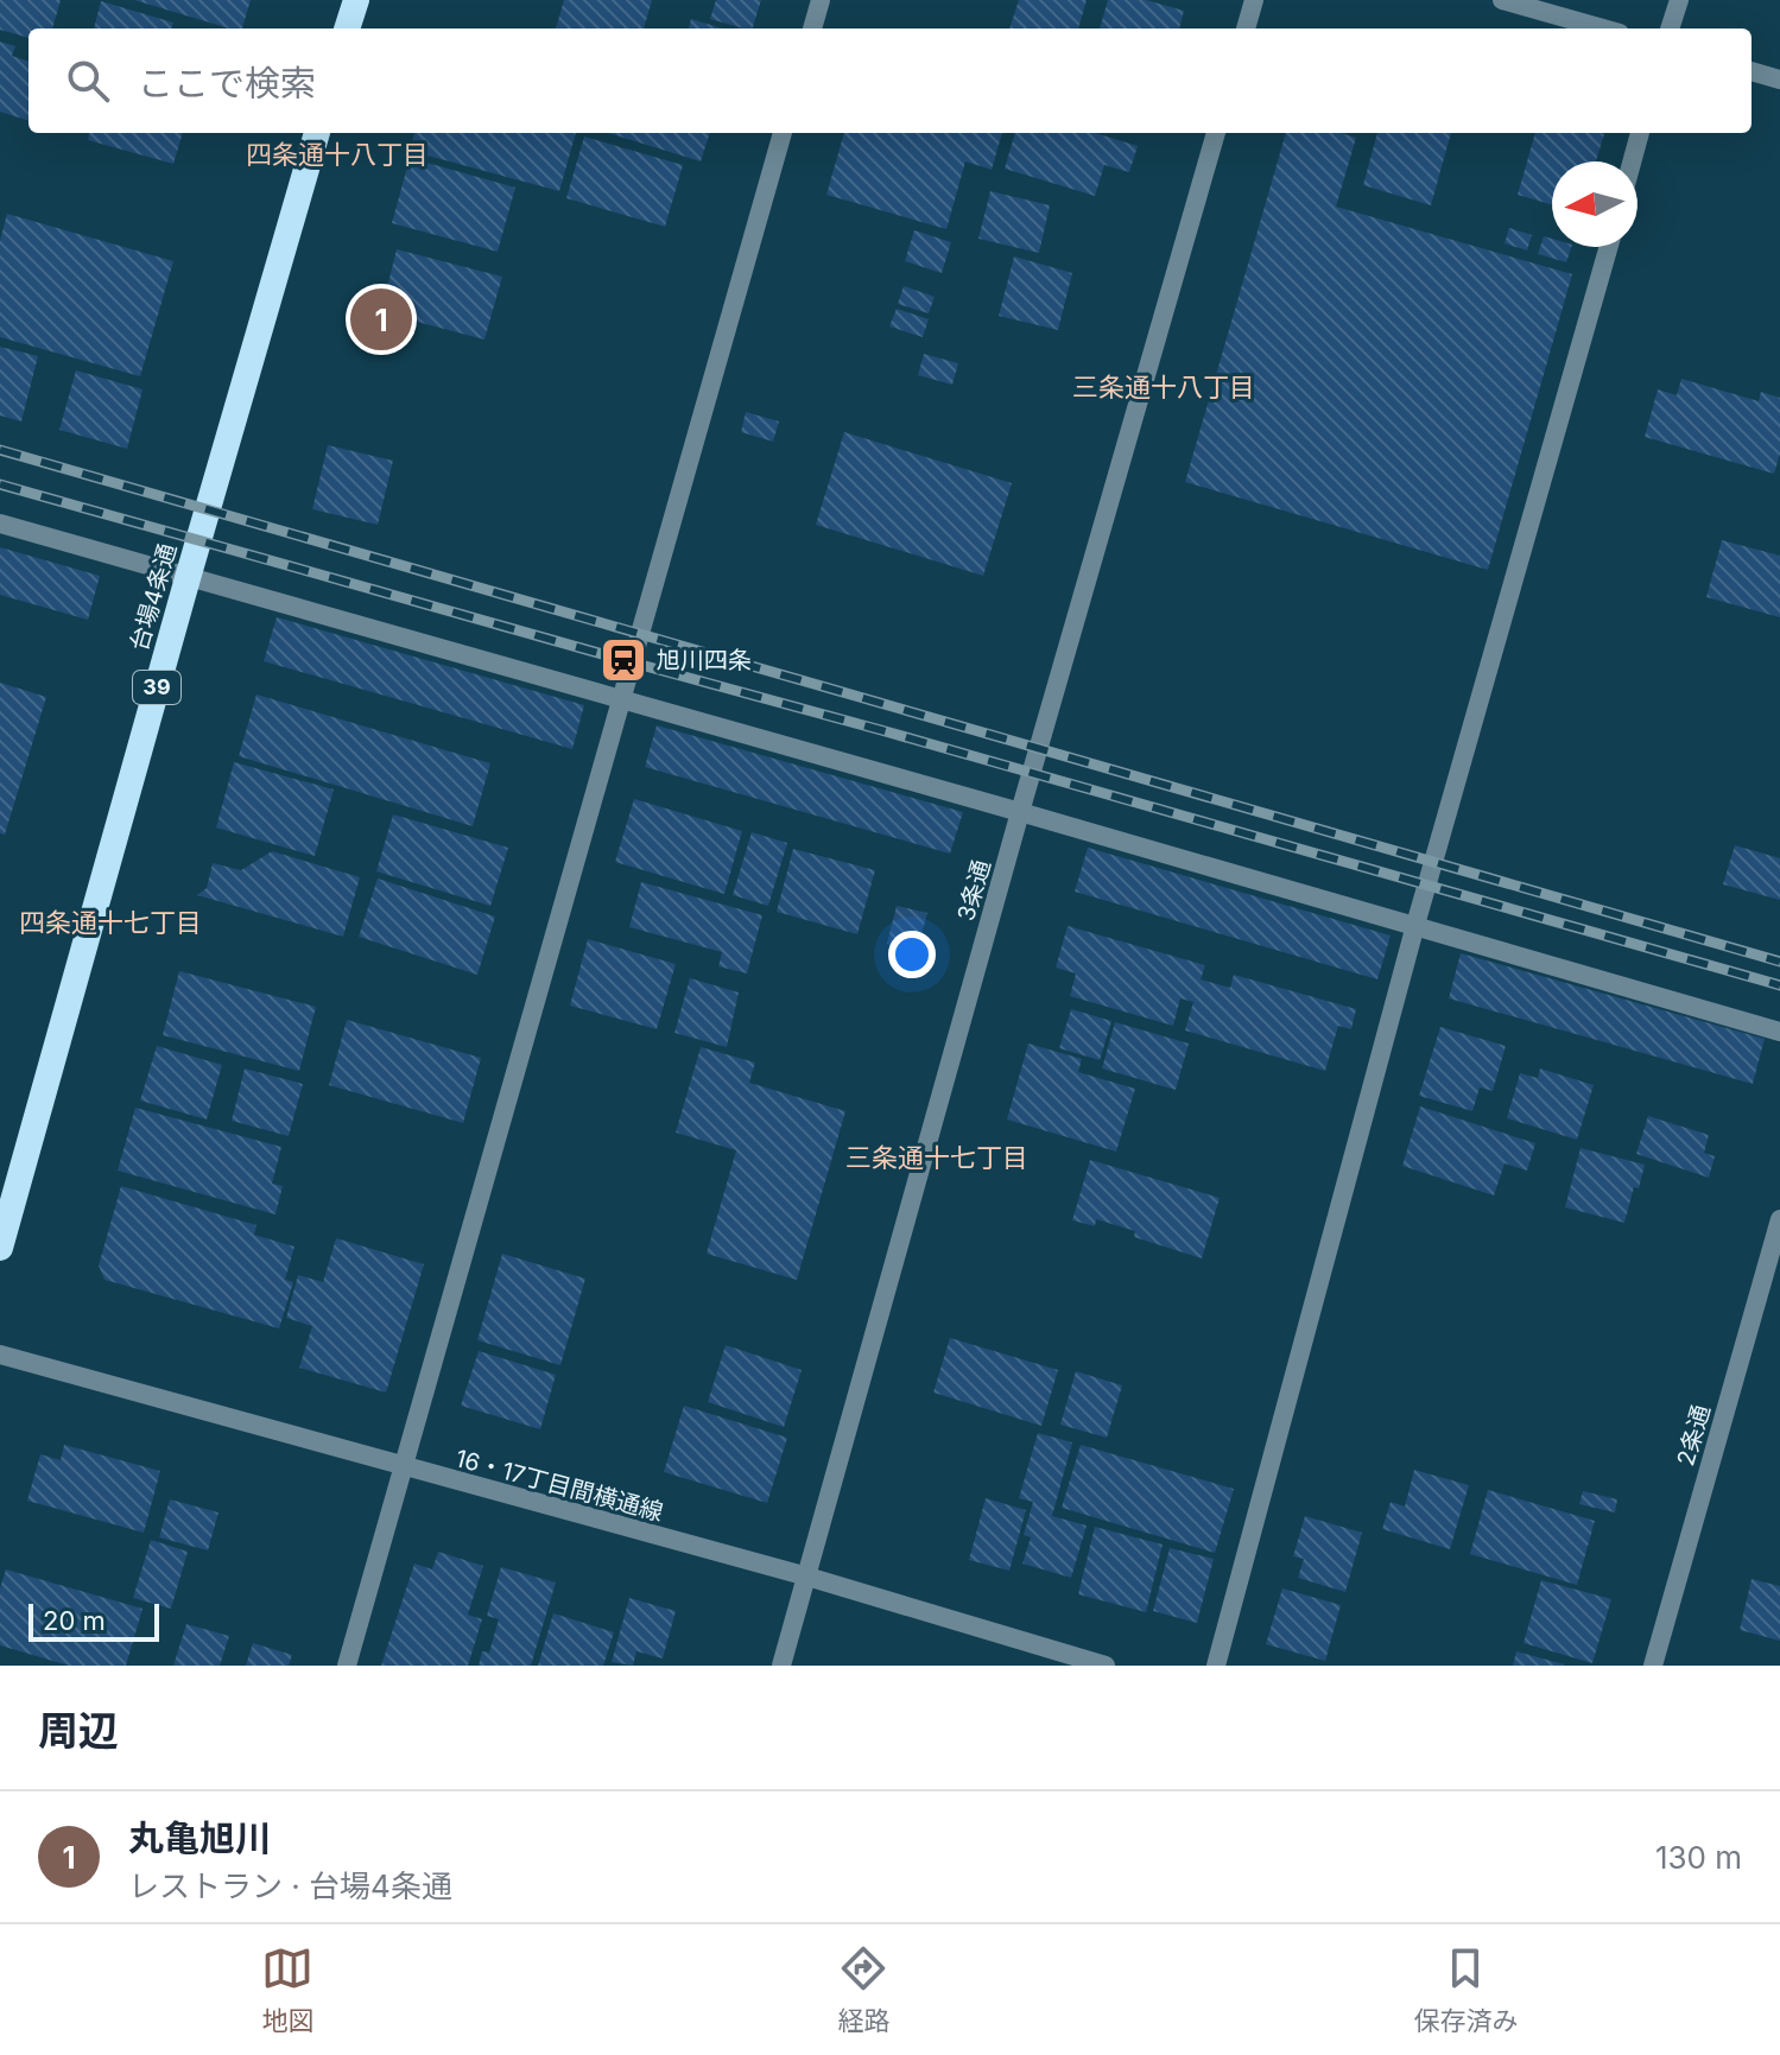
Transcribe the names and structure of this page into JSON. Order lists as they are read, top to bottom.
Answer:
{
  "streets": {
    "highway": ["台場4条通", "39"],
    "street": ["3条通", "2条通", "16・17丁目間横通線"]
  },
  "crossings": [
    ["3条通", "16・17丁目間横通線"]
  ],
  "districts": [
    "四条通十八丁目",
    "三条通十八丁目",
    "四条通十七丁目",
    "三条通十七丁目"
  ],
  "places": {
    "station": ["旭川四条"]
  },
  "scale_bar": "20 m",
  "north": "left",
  "page": {
    "search": "ここで検索",
    "pins": "1",
    "scale": "20 m",
    "heading": "周辺",
    "list": [
      {
        "mark": "1",
        "name": "丸亀旭川",
        "note": "レストラン · 台場4条通",
        "value": "130 m"
      }
    ],
    "nav": ["地図", "経路", "保存済み"]
  }
}
